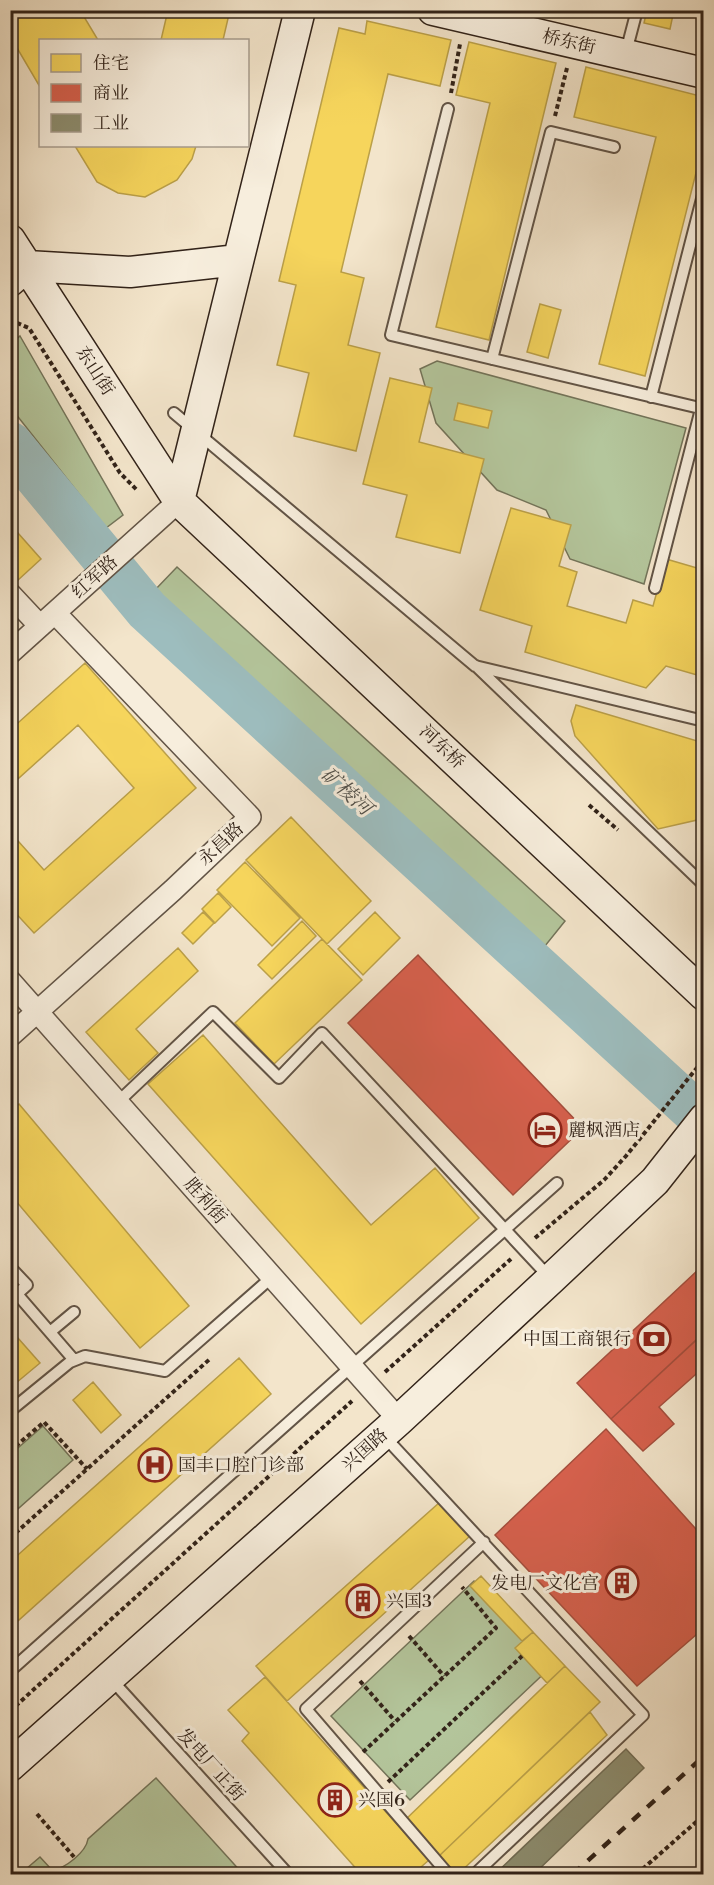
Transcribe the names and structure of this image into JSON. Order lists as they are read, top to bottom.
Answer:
{
  "streets": {
    "main road": [
      "桥东街",
      "东山街",
      "河东桥",
      "兴国路"
    ],
    "street": ["红军路", "永昌路", "胜利街"],
    "lane": ["发电厂正街"]
  },
  "crossings": [
    ["东山街", "红军路"],
    ["东山街", "河东桥"],
    ["红军路", "河东桥"],
    ["红军路", "永昌路"],
    ["永昌路", "胜利街"],
    ["胜利街", "兴国路"],
    ["兴国路", "发电厂正街"]
  ],
  "water": ["矿棱河"],
  "places": {
    "hotel": ["麗枫酒店"],
    "bank": ["中国工商银行"],
    "hospital": ["国丰口腔门诊部"],
    "building": ["发电厂文化宫", "兴国3", "兴国6"]
  },
  "legend": ["住宅", "商业", "工业"]
}
